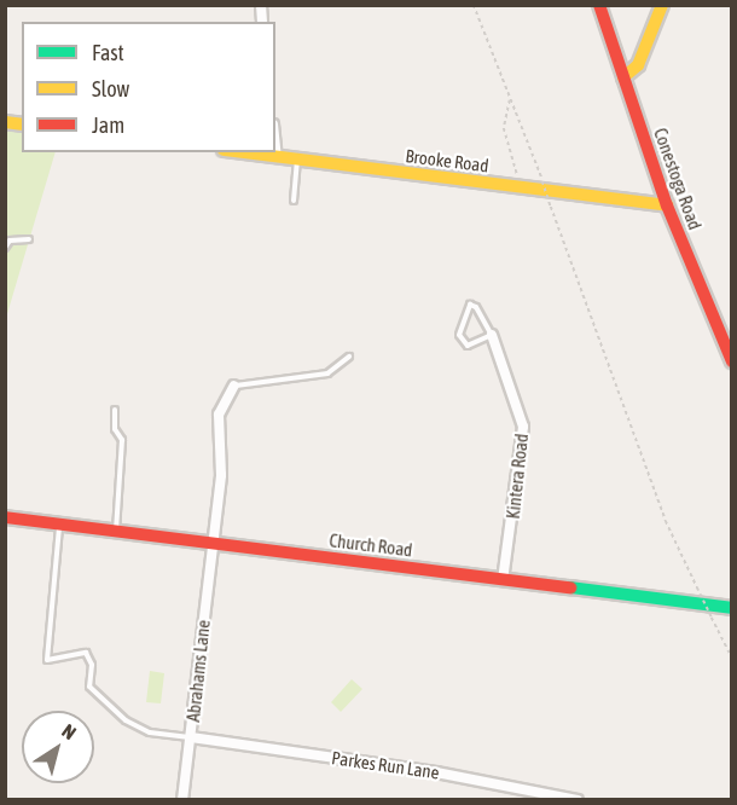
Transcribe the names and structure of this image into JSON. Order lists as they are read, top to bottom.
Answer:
{
  "streets": {
    "main road": ["Brooke Road", "Conestoga Road", "Church Road"],
    "street": ["Kintera Road", "Abrahams Lane", "Parkes Run Lane"]
  },
  "crossings": [
    ["Brooke Road", "Conestoga Road"],
    ["Kintera Road", "Church Road"],
    ["Church Road", "Abrahams Lane"],
    ["Abrahams Lane", "Parkes Run Lane"]
  ],
  "legend": ["Fast", "Slow", "Jam"],
  "north": "top right"
}
